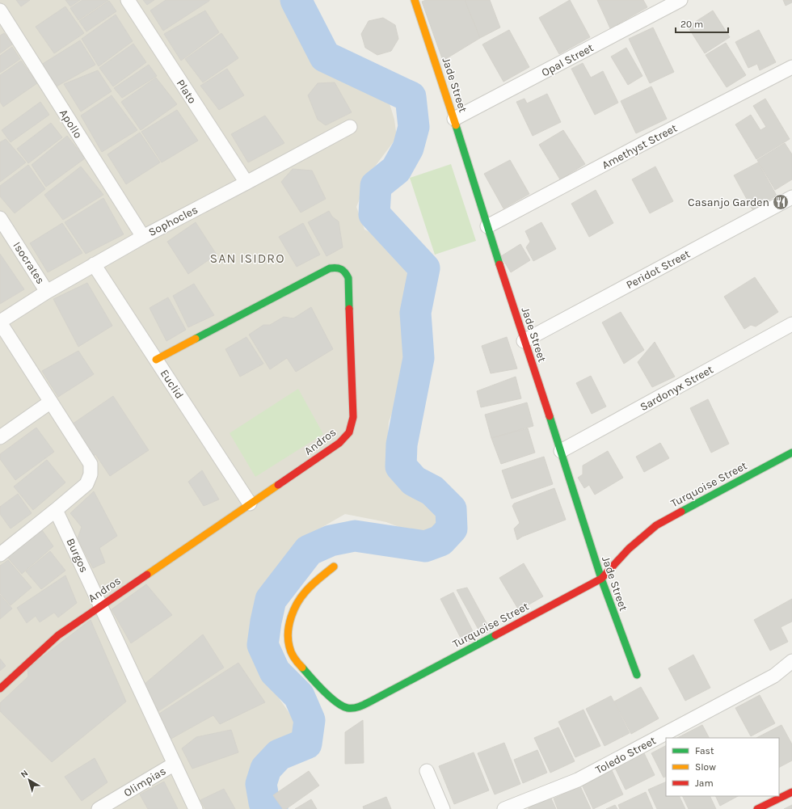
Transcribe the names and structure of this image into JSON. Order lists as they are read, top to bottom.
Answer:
{
  "streets": {
    "street": [
      "Opal Street",
      "Jade Street",
      "Plato",
      "Apollo",
      "Amethyst Street",
      "Sophocles",
      "Isocrates",
      "Peridot Street",
      "Euclid",
      "Sardonyx Street",
      "Andros",
      "Turquoise Street",
      "Burgos",
      "Toledo Street",
      "Olimpias"
    ]
  },
  "crossings": [
    ["Opal Street", "Jade Street"],
    ["Jade Street", "Amethyst Street"],
    ["Jade Street", "Peridot Street"],
    ["Jade Street", "Sardonyx Street"],
    ["Jade Street", "Turquoise Street"],
    ["Plato", "Sophocles"],
    ["Apollo", "Sophocles"],
    ["Sophocles", "Isocrates"],
    ["Sophocles", "Euclid"],
    ["Euclid", "Andros"],
    ["Andros", "Burgos"],
    ["Burgos", "Olimpias"]
  ],
  "districts": ["SAN ISIDRO"],
  "places": {
    "restaurant": ["Casanjo Garden"]
  },
  "legend": ["Fast", "Slow", "Jam"],
  "scale_bar": "20 m",
  "north": "top left"
}
